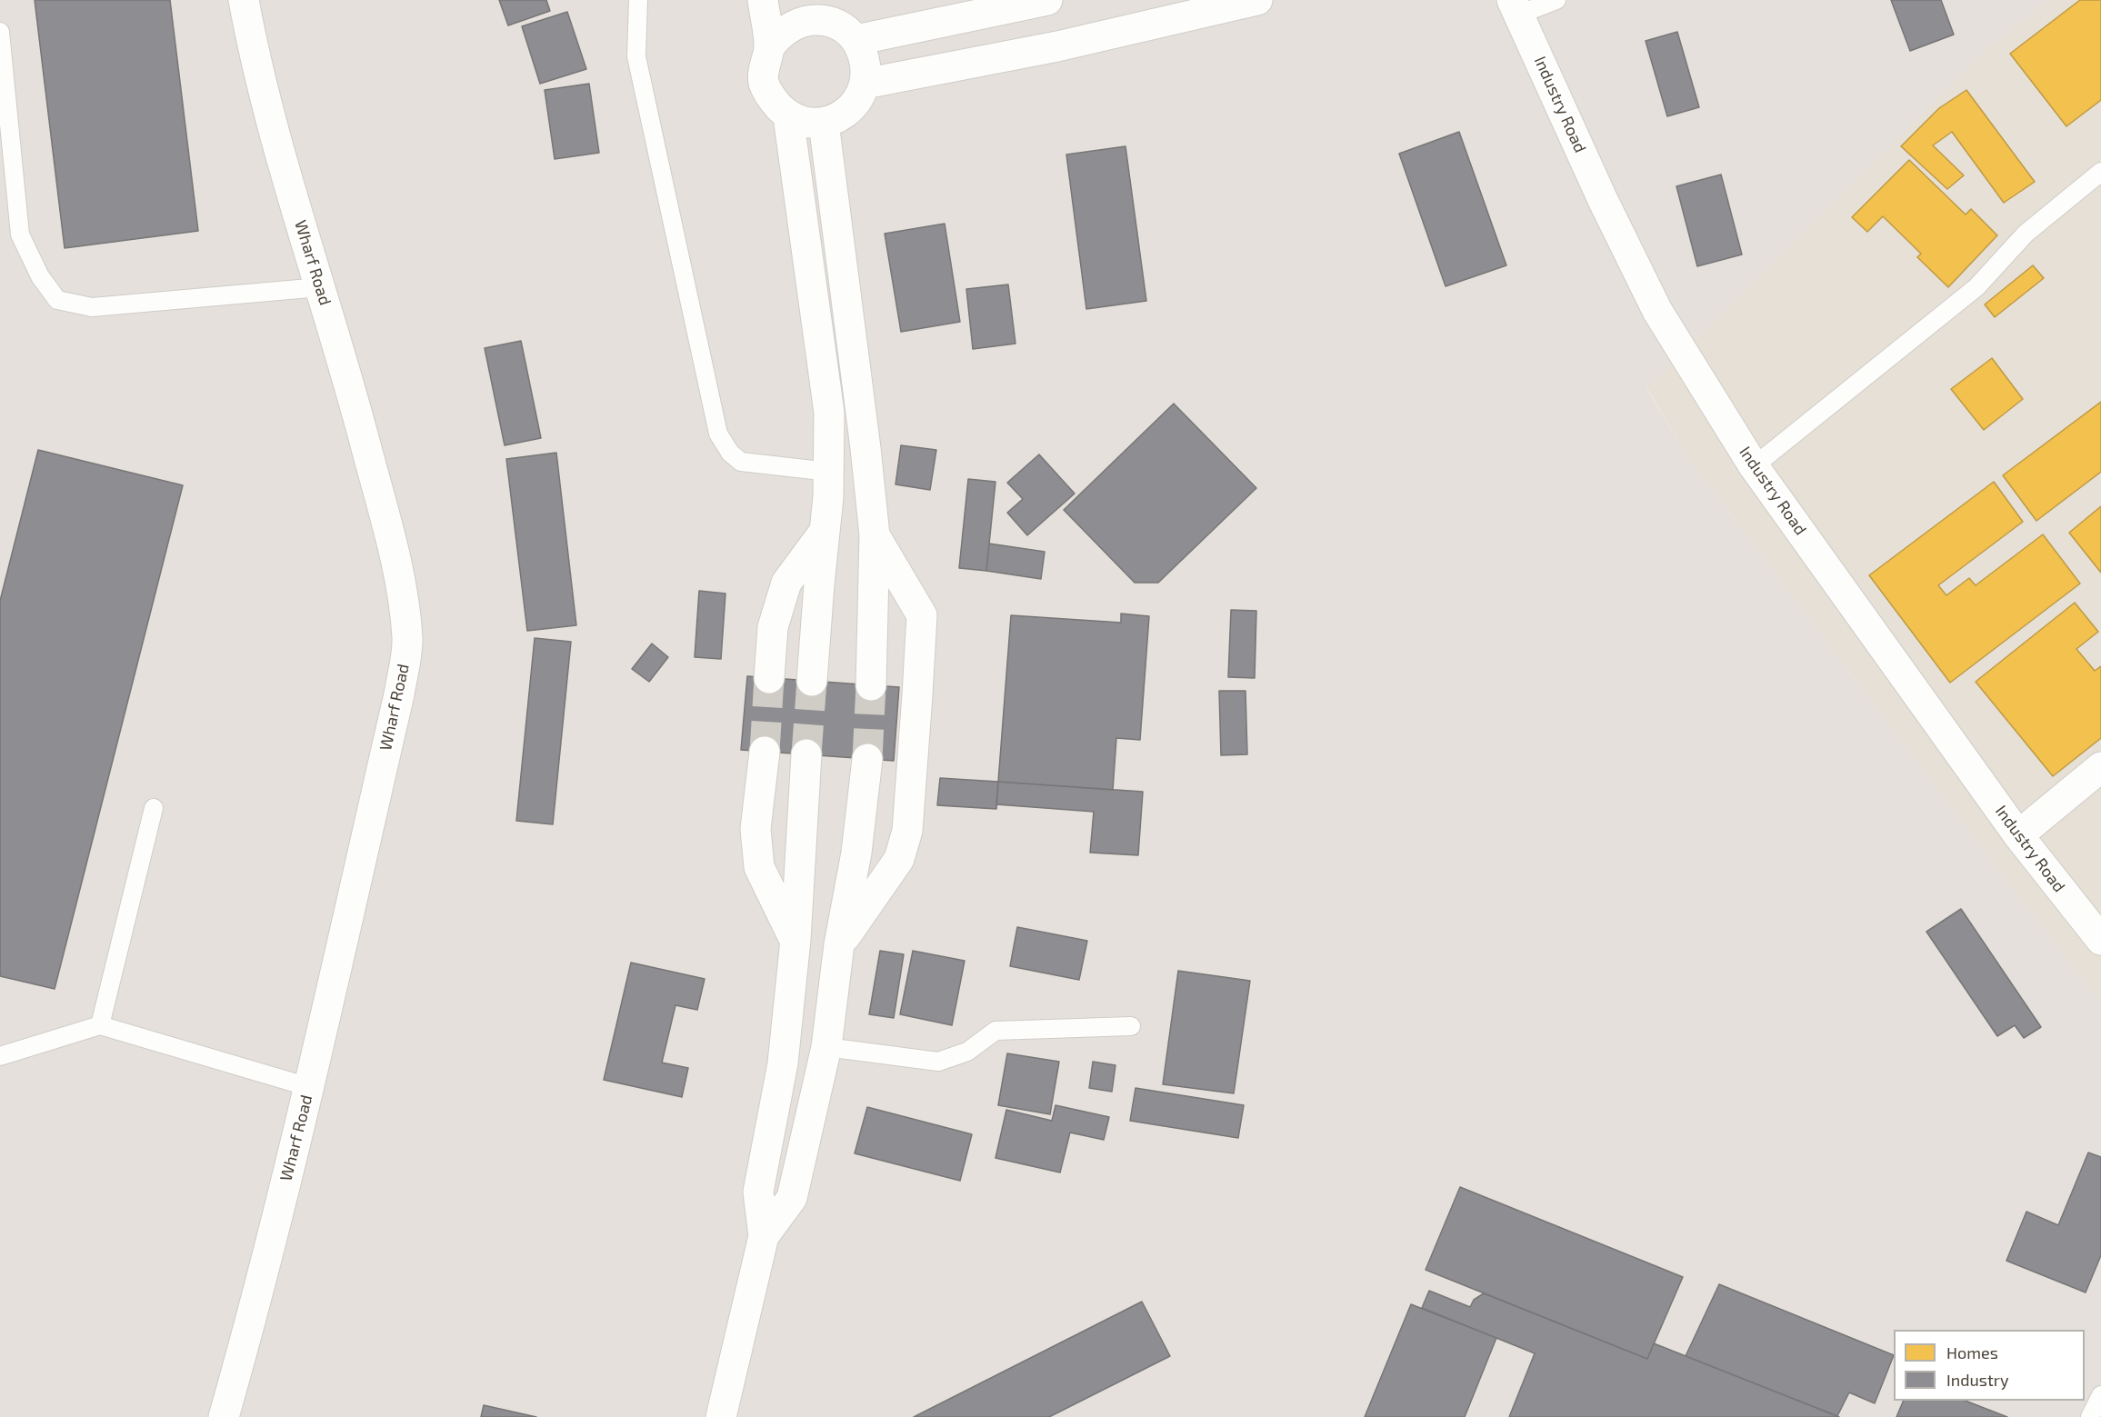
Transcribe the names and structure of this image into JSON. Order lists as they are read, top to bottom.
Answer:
{
  "streets": {
    "street": ["Industry Road", "Wharf Road"]
  },
  "legend": ["Homes", "Industry"]
}
